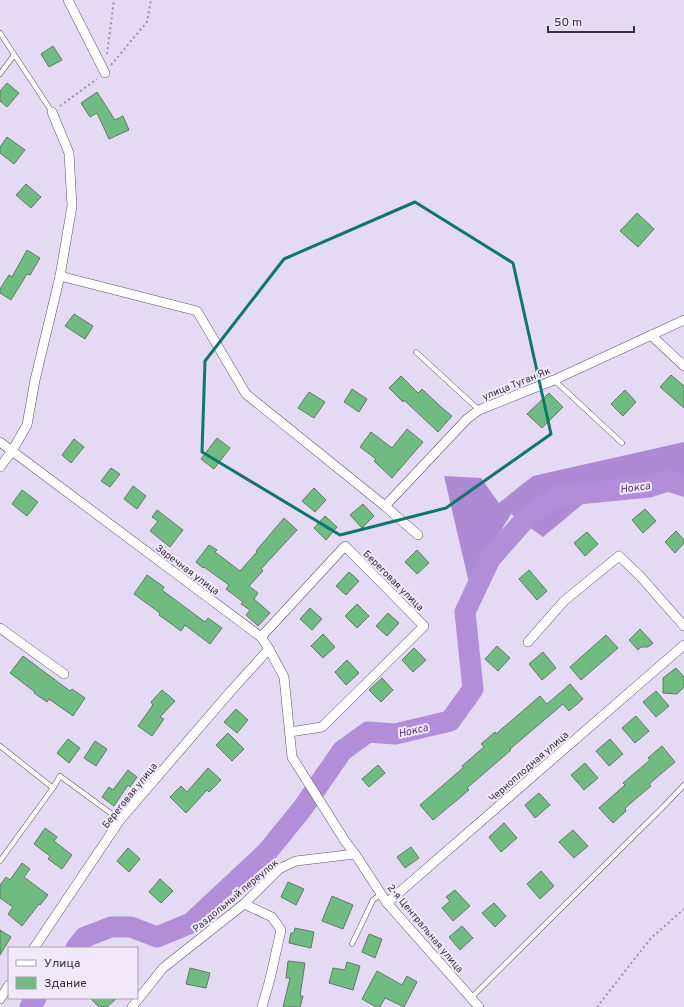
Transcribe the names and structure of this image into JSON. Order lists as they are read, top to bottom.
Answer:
{
  "streets": {
    "street": [
      "улица Туган Як",
      "Заречная улица",
      "Береговая улица",
      "Черноплодная улица",
      "Раздольный переулок",
      "2-я Центральная улица"
    ]
  },
  "crossings": [
    ["Заречная улица", "Береговая улица"],
    ["Заречная улица", "2-я Центральная улица"],
    ["Черноплодная улица", "2-я Центральная улица"],
    ["Раздольный переулок", "2-я Центральная улица"]
  ],
  "water": ["Нокса"],
  "legend": ["Улица", "Здание"],
  "scale_bar": "50 m"
}
